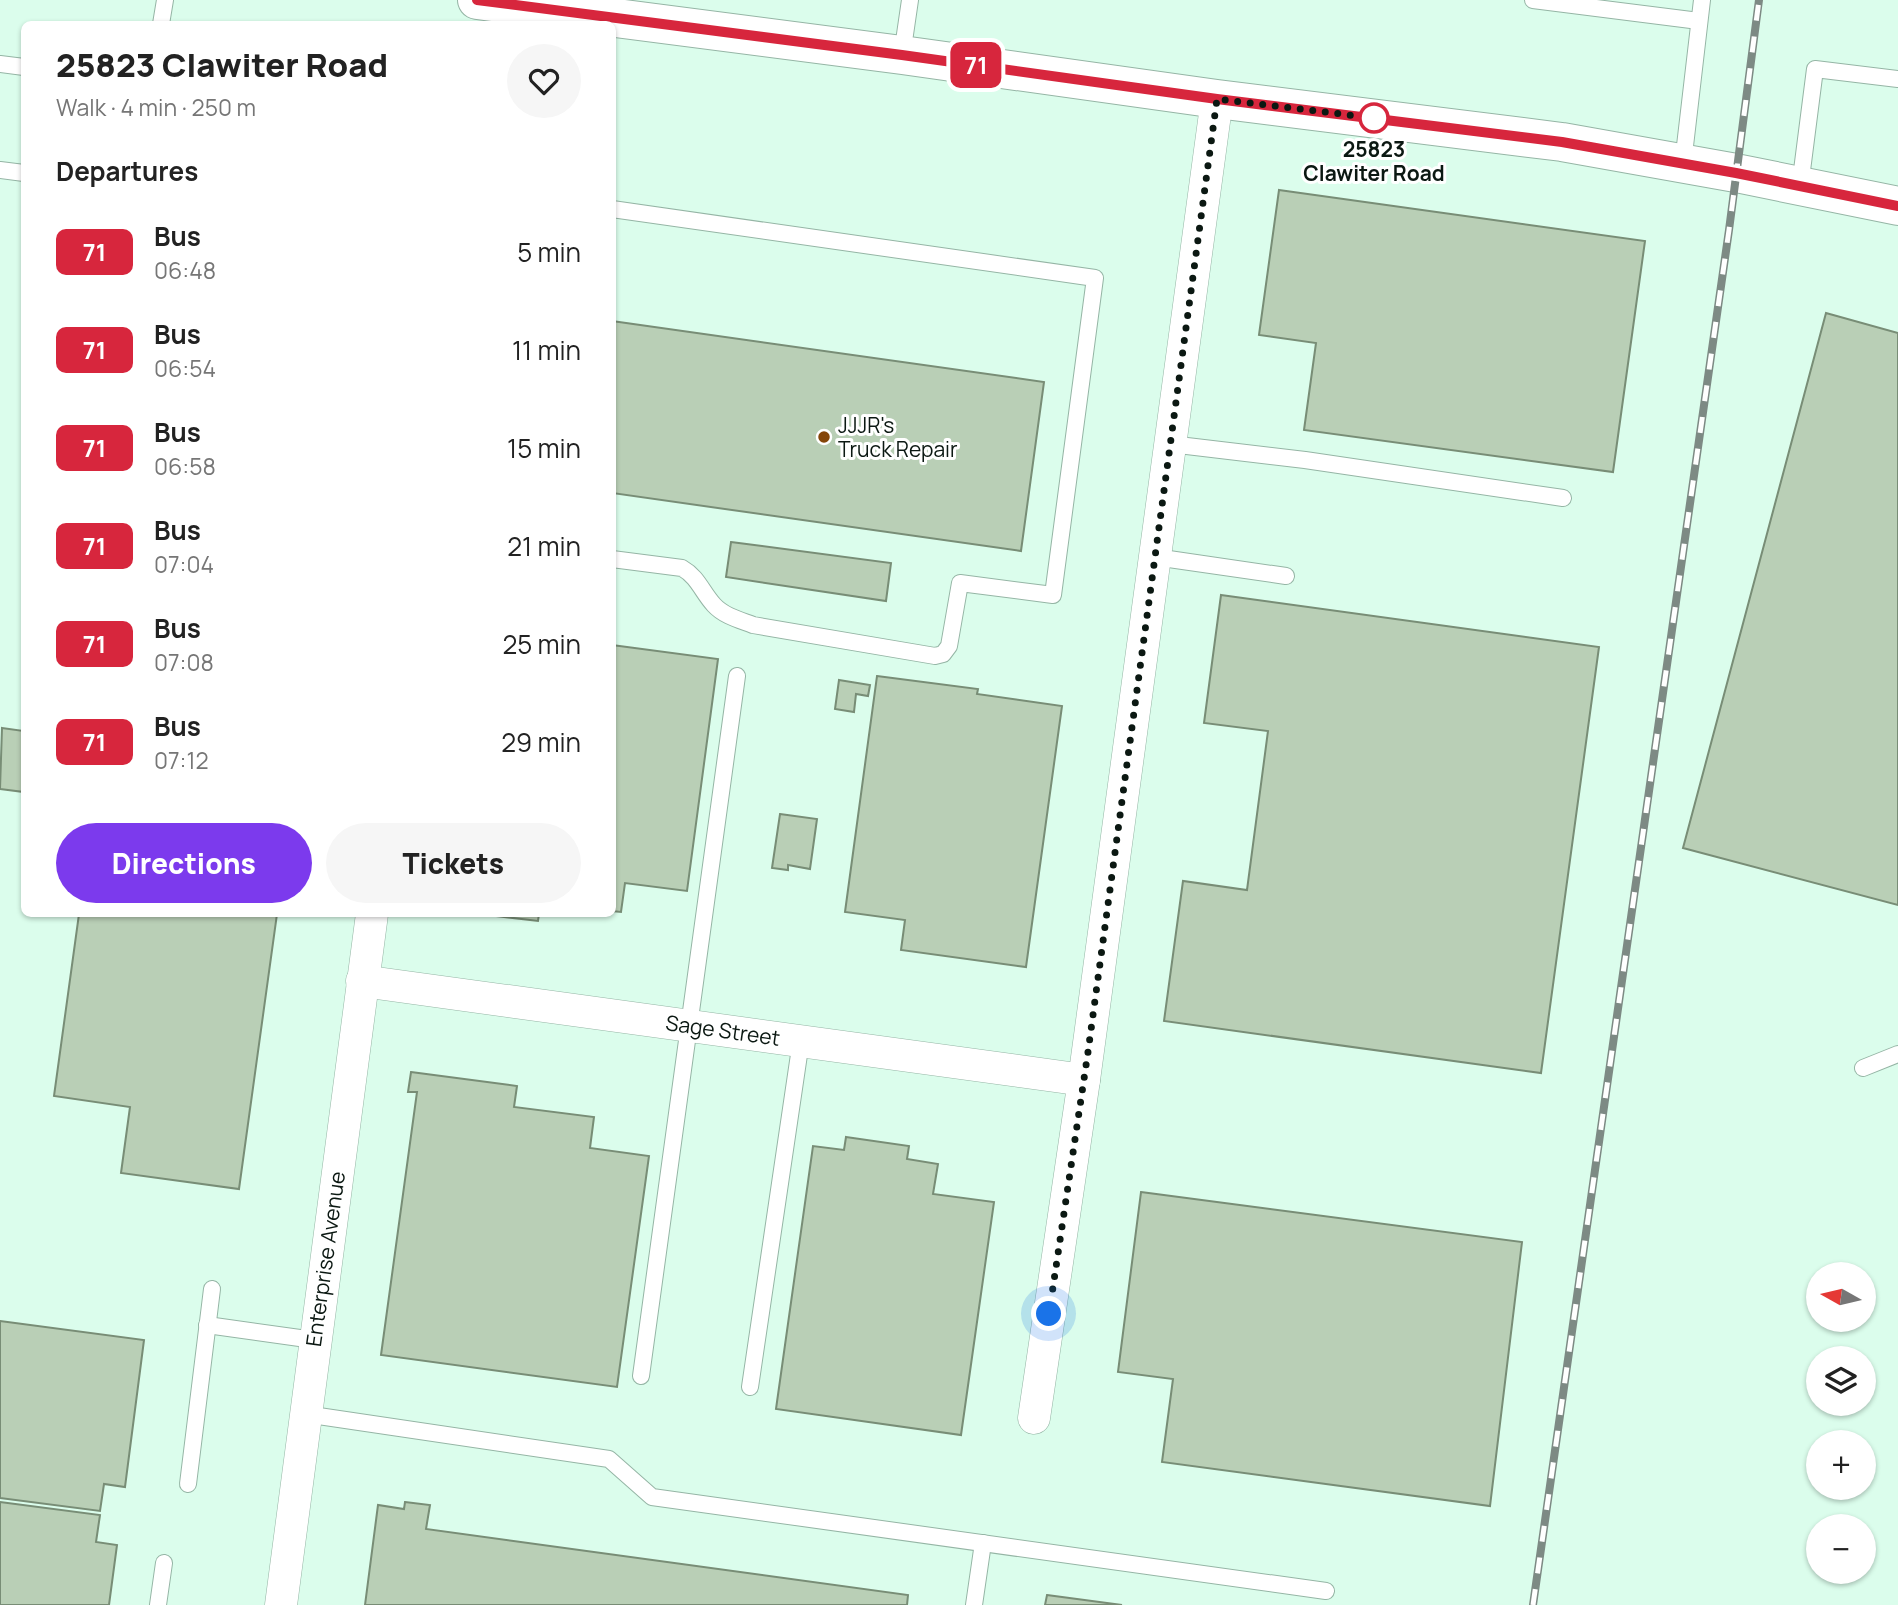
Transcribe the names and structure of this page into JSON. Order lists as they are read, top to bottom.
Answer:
{
  "streets": {
    "street": ["Sage Street", "Enterprise Avenue"]
  },
  "crossings": [
    ["Sage Street", "Enterprise Avenue"]
  ],
  "places": ["25823 Clawiter Road", "JJJR's Truck Repair"],
  "lines": ["bus line 71"],
  "north": "left",
  "page": {
    "on_map": "71",
    "heading": [
      ["25823 Clawiter Road", "Walk · 4 min · 250 m"],
      "Departures"
    ],
    "list": [
      {
        "mark": "71",
        "name": "Bus",
        "note": "06:48",
        "value": "5 min"
      },
      {
        "mark": "71",
        "name": "Bus",
        "note": "06:54",
        "value": "11 min"
      },
      {
        "mark": "71",
        "name": "Bus",
        "note": "06:58",
        "value": "15 min"
      },
      {
        "mark": "71",
        "name": "Bus",
        "note": "07:04",
        "value": "21 min"
      },
      {
        "mark": "71",
        "name": "Bus",
        "note": "07:08",
        "value": "25 min"
      },
      {
        "mark": "71",
        "name": "Bus",
        "note": "07:12",
        "value": "29 min"
      }
    ],
    "buttons": ["Directions", "Tickets"],
    "map_buttons": ["+", "−"]
  }
}
